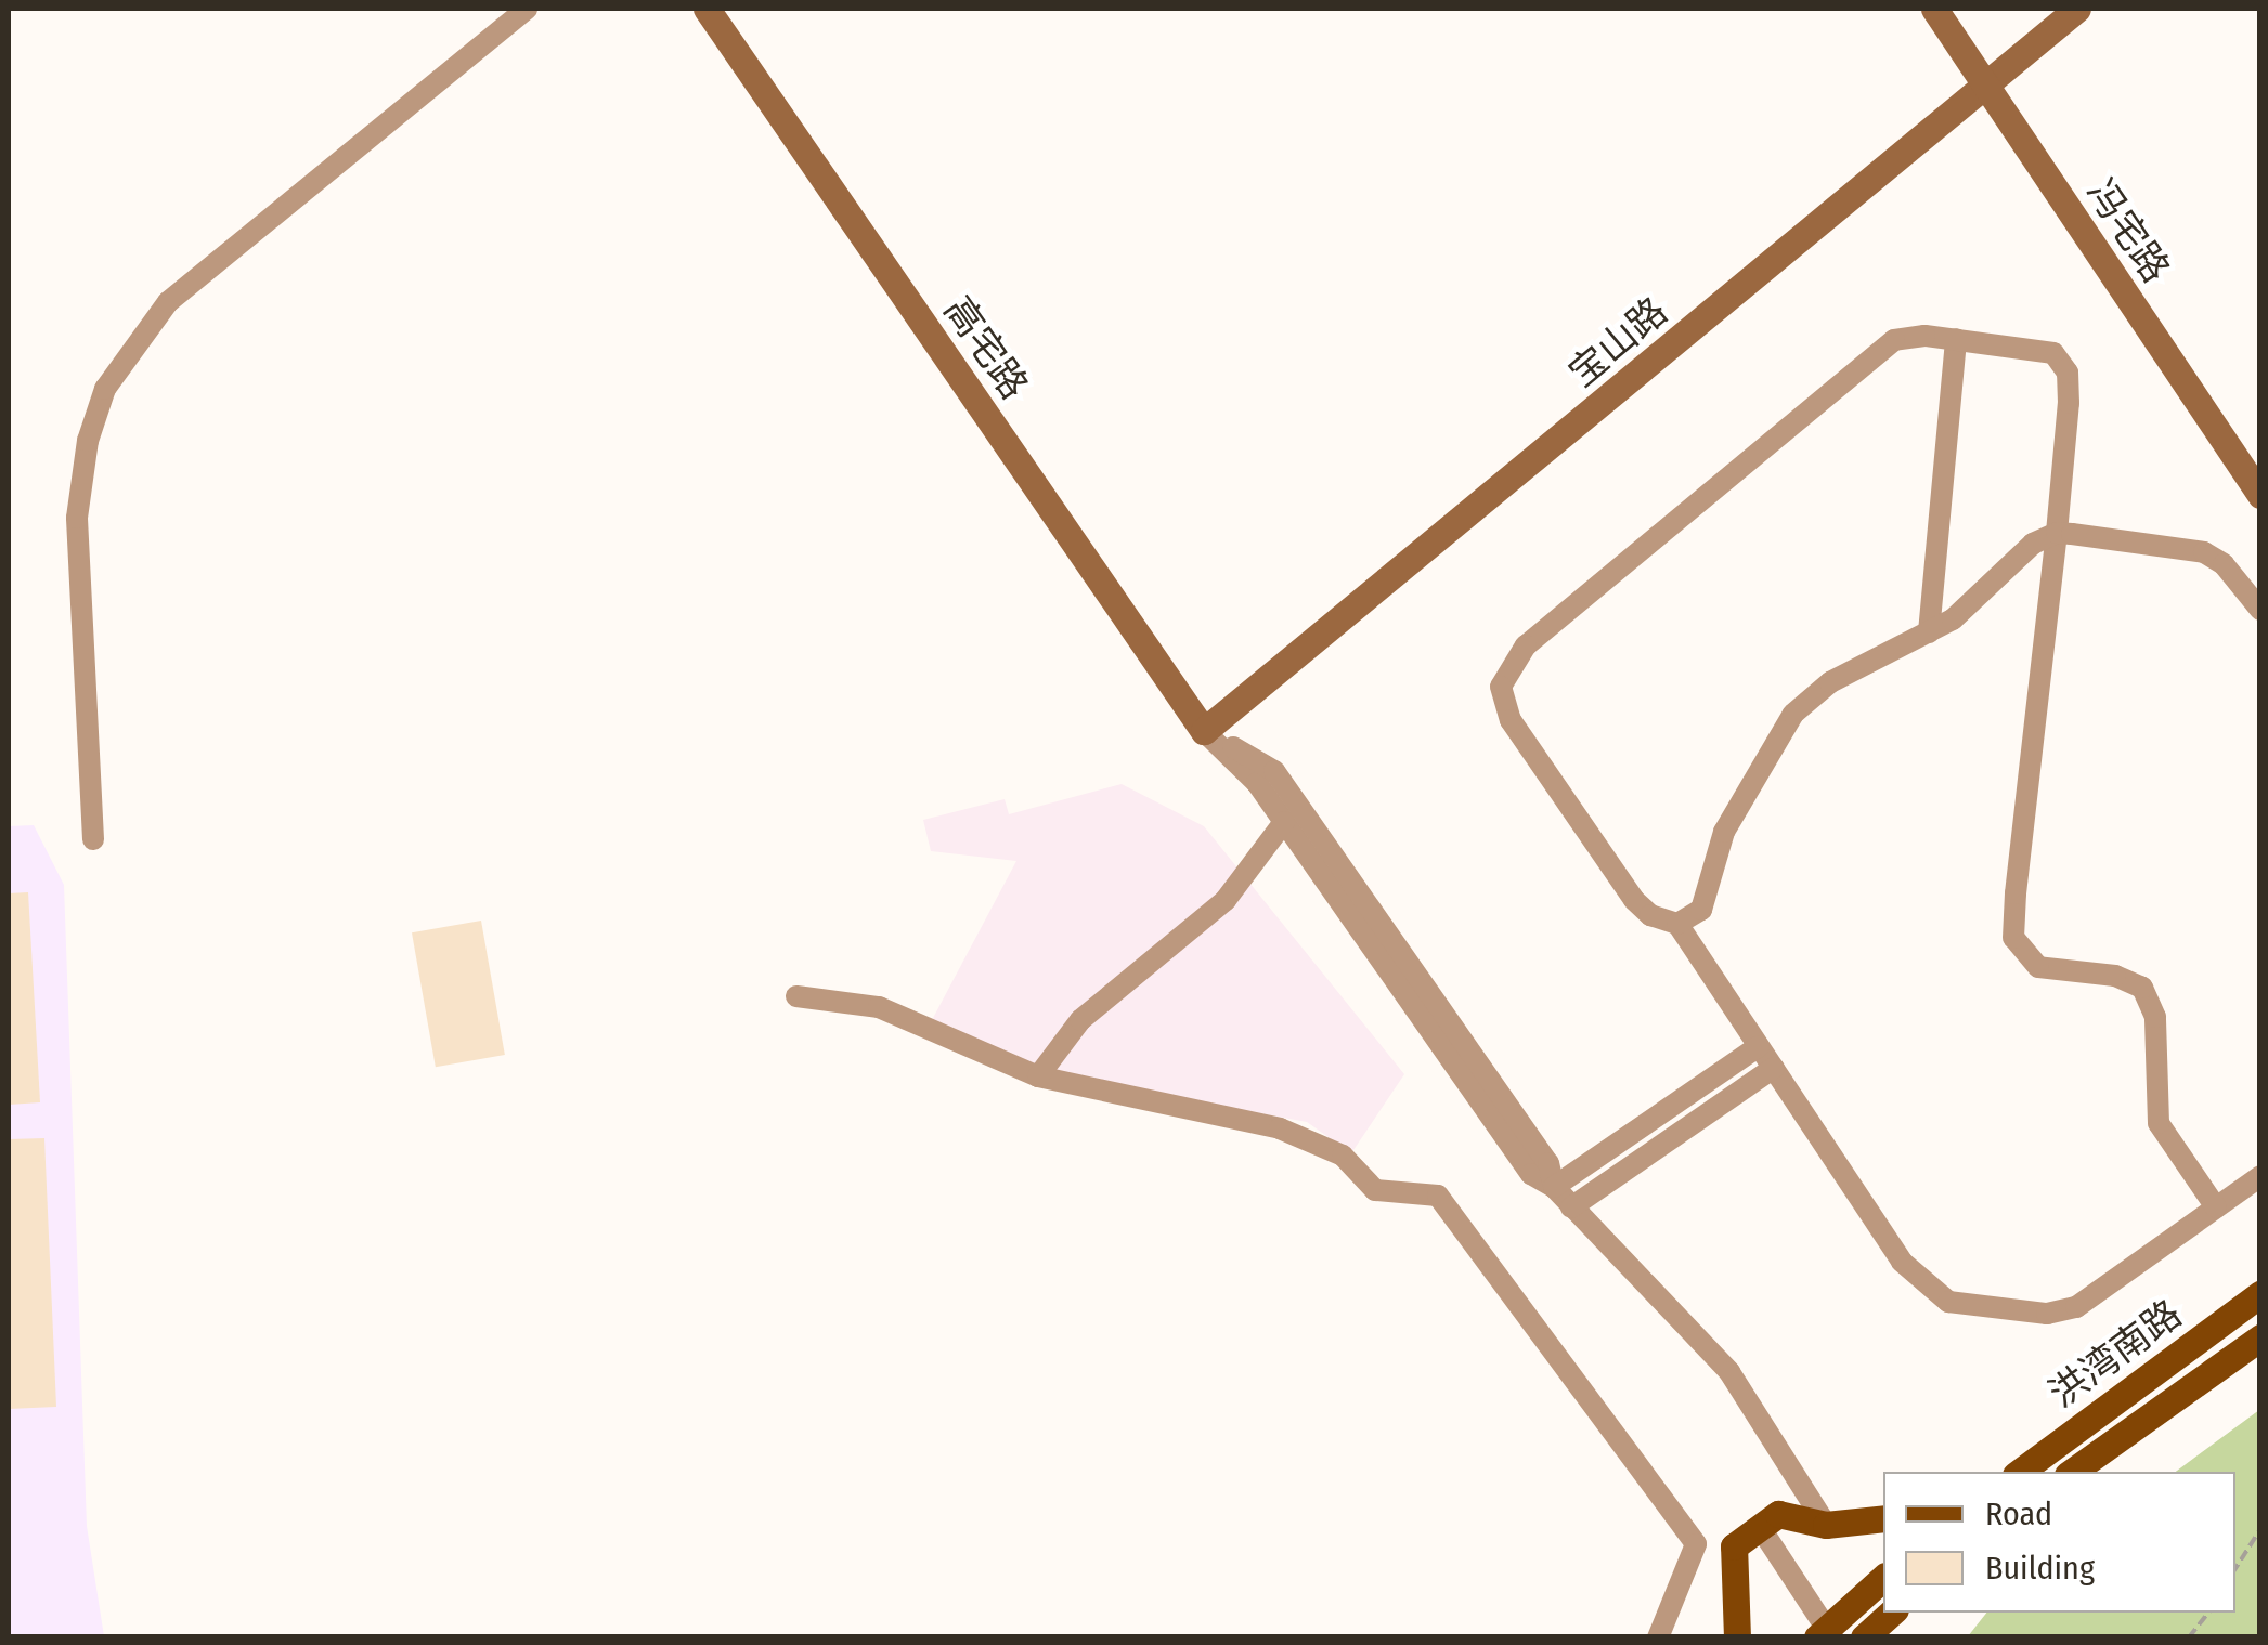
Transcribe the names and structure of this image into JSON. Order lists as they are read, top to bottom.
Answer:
{
  "streets": {
    "main road": ["洪湾南路"],
    "street": ["冯宅路", "宝山路", "高宅路"]
  },
  "crossings": [
    ["冯宅路", "宝山路"],
    ["宝山路", "高宅路"]
  ],
  "legend": ["Road", "Building"]
}
